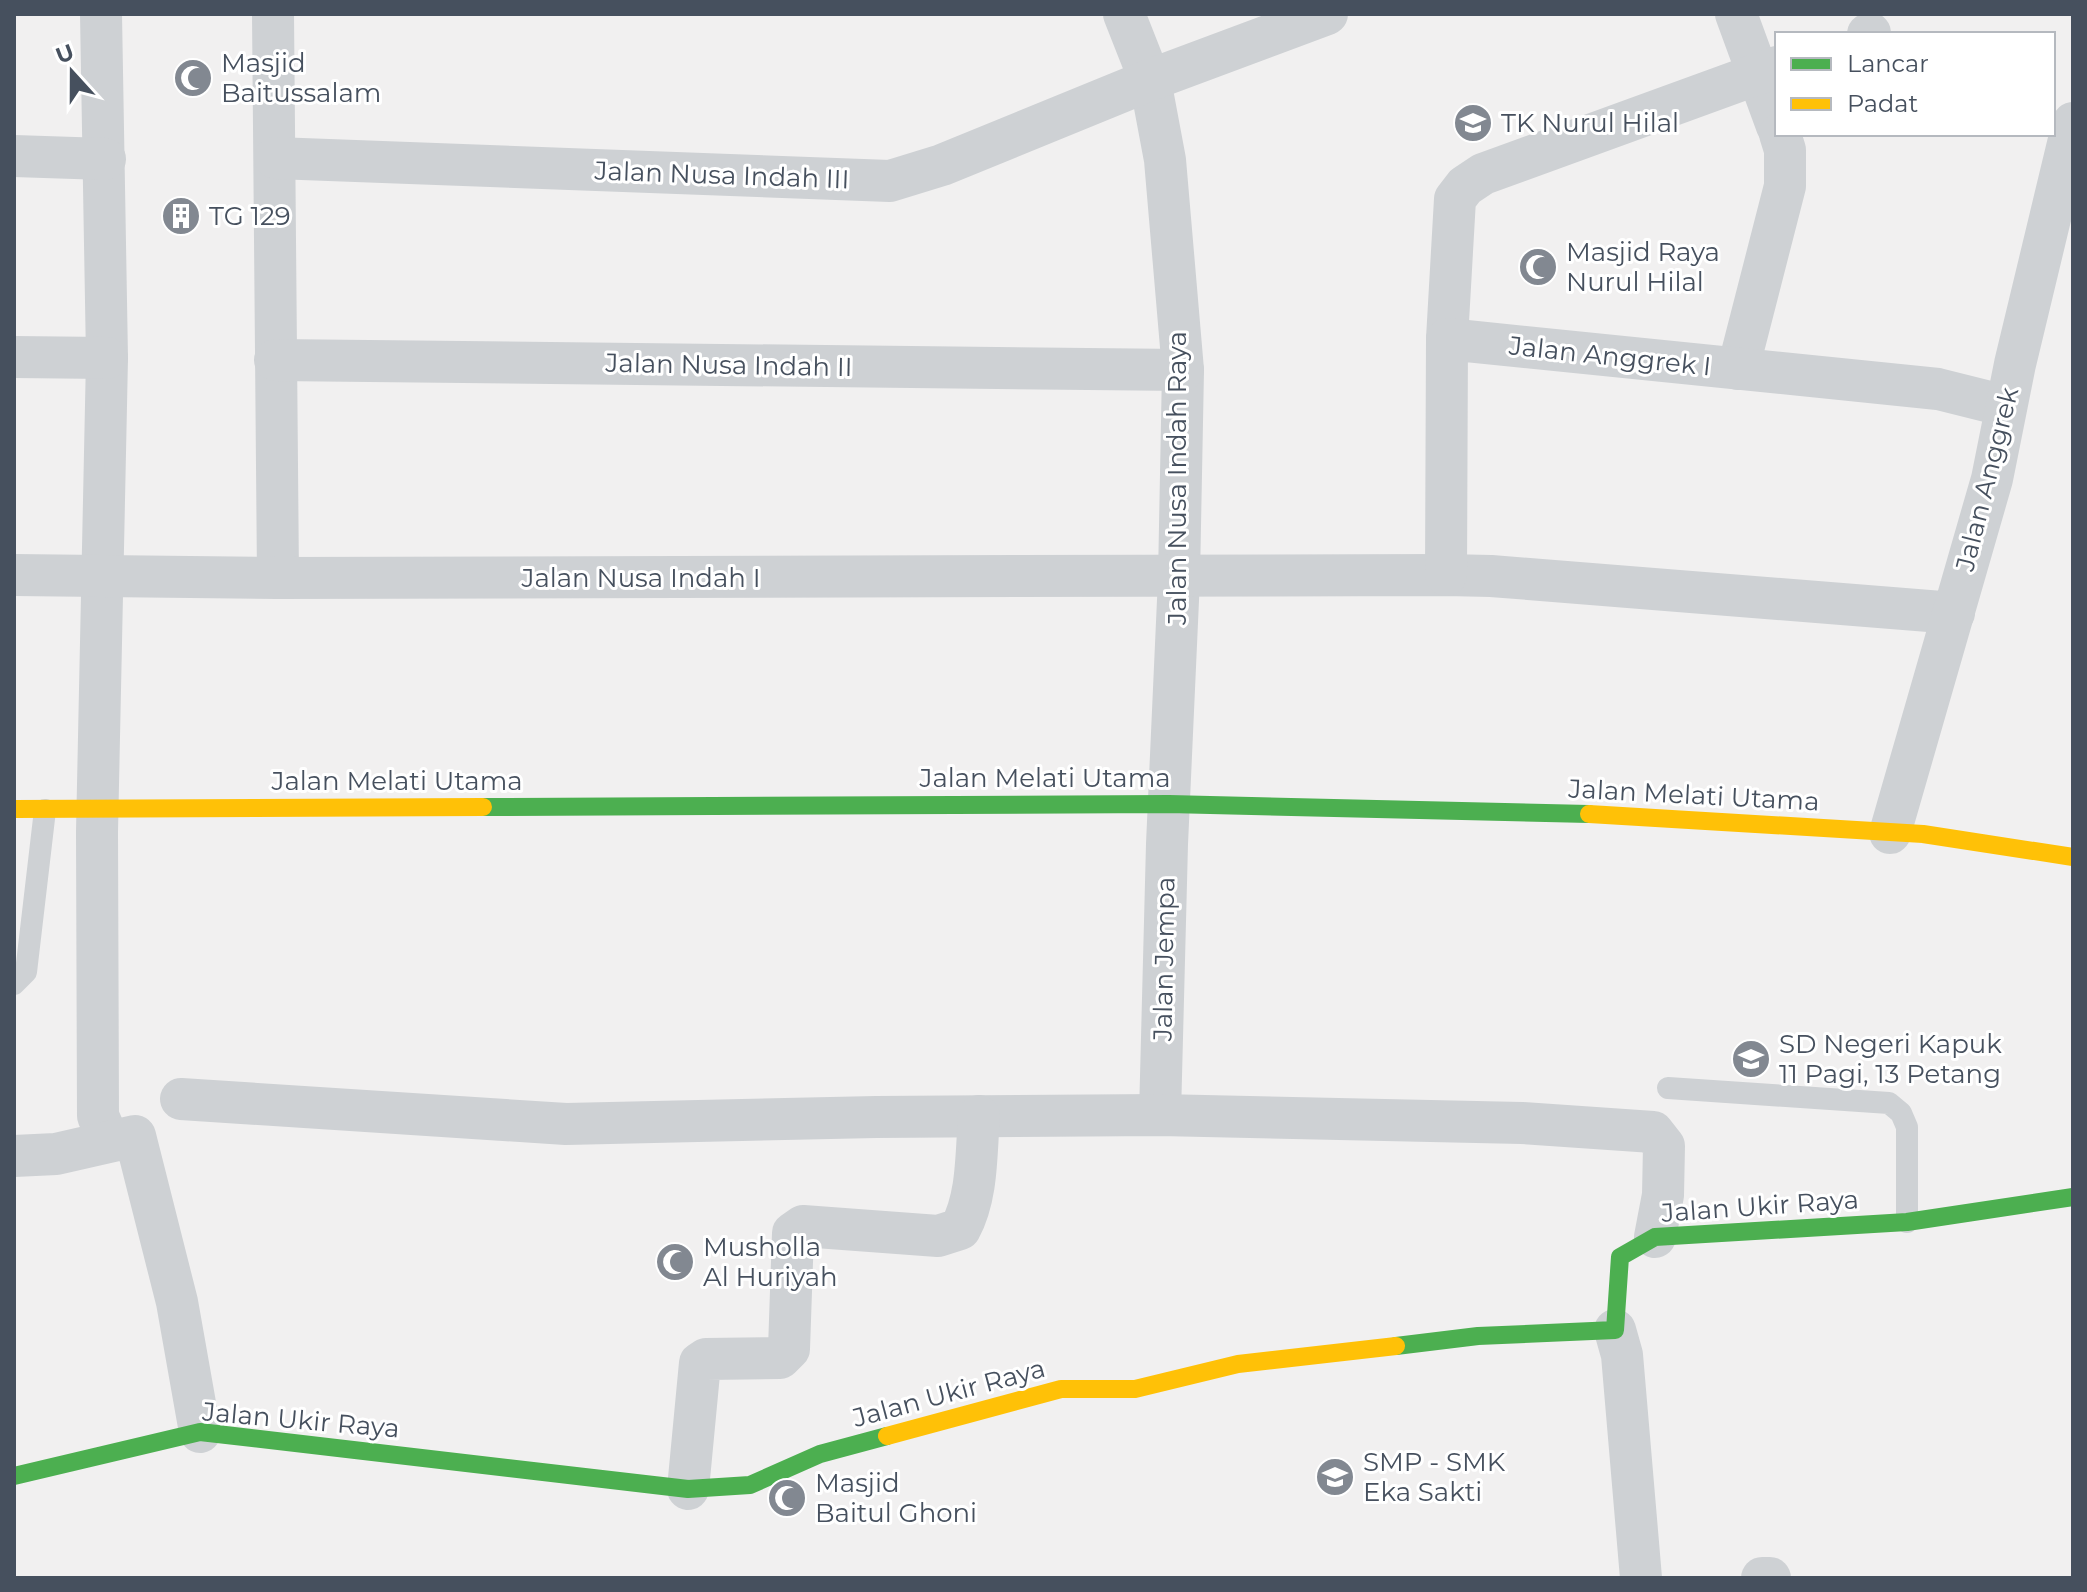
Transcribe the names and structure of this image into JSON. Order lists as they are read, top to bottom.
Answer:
{
  "streets": {
    "street": [
      "Jalan Nusa Indah III",
      "Jalan Anggrek I",
      "Jalan Nusa Indah II",
      "Jalan Nusa Indah Raya",
      "Jalan Anggrek",
      "Jalan Nusa Indah I",
      "Jalan Melati Utama",
      "Jalan Jempa",
      "Jalan Ukir Raya"
    ]
  },
  "crossings": [
    ["Jalan Nusa Indah III", "Jalan Nusa Indah Raya"],
    ["Jalan Anggrek I", "Jalan Anggrek"],
    ["Jalan Nusa Indah II", "Jalan Nusa Indah Raya"],
    ["Jalan Nusa Indah Raya", "Jalan Nusa Indah I"],
    ["Jalan Nusa Indah Raya", "Jalan Melati Utama"],
    ["Jalan Nusa Indah Raya", "Jalan Jempa"],
    ["Jalan Anggrek", "Jalan Melati Utama"],
    ["Jalan Melati Utama", "Jalan Jempa"]
  ],
  "places": {
    "mosque": [
      "Masjid Baitussalam",
      "Masjid Raya Nurul Hilal",
      "Musholla Al Huriyah",
      "Masjid Baitul Ghoni"
    ],
    "school or university": ["TK Nurul Hilal", "SD Negeri Kapuk 11 Pagi, 13 Petang", "SMP - SMK Eka Sakti"],
    "building": ["TG 129"]
  },
  "legend": ["Lancar", "Padat"],
  "north": "top"
}
